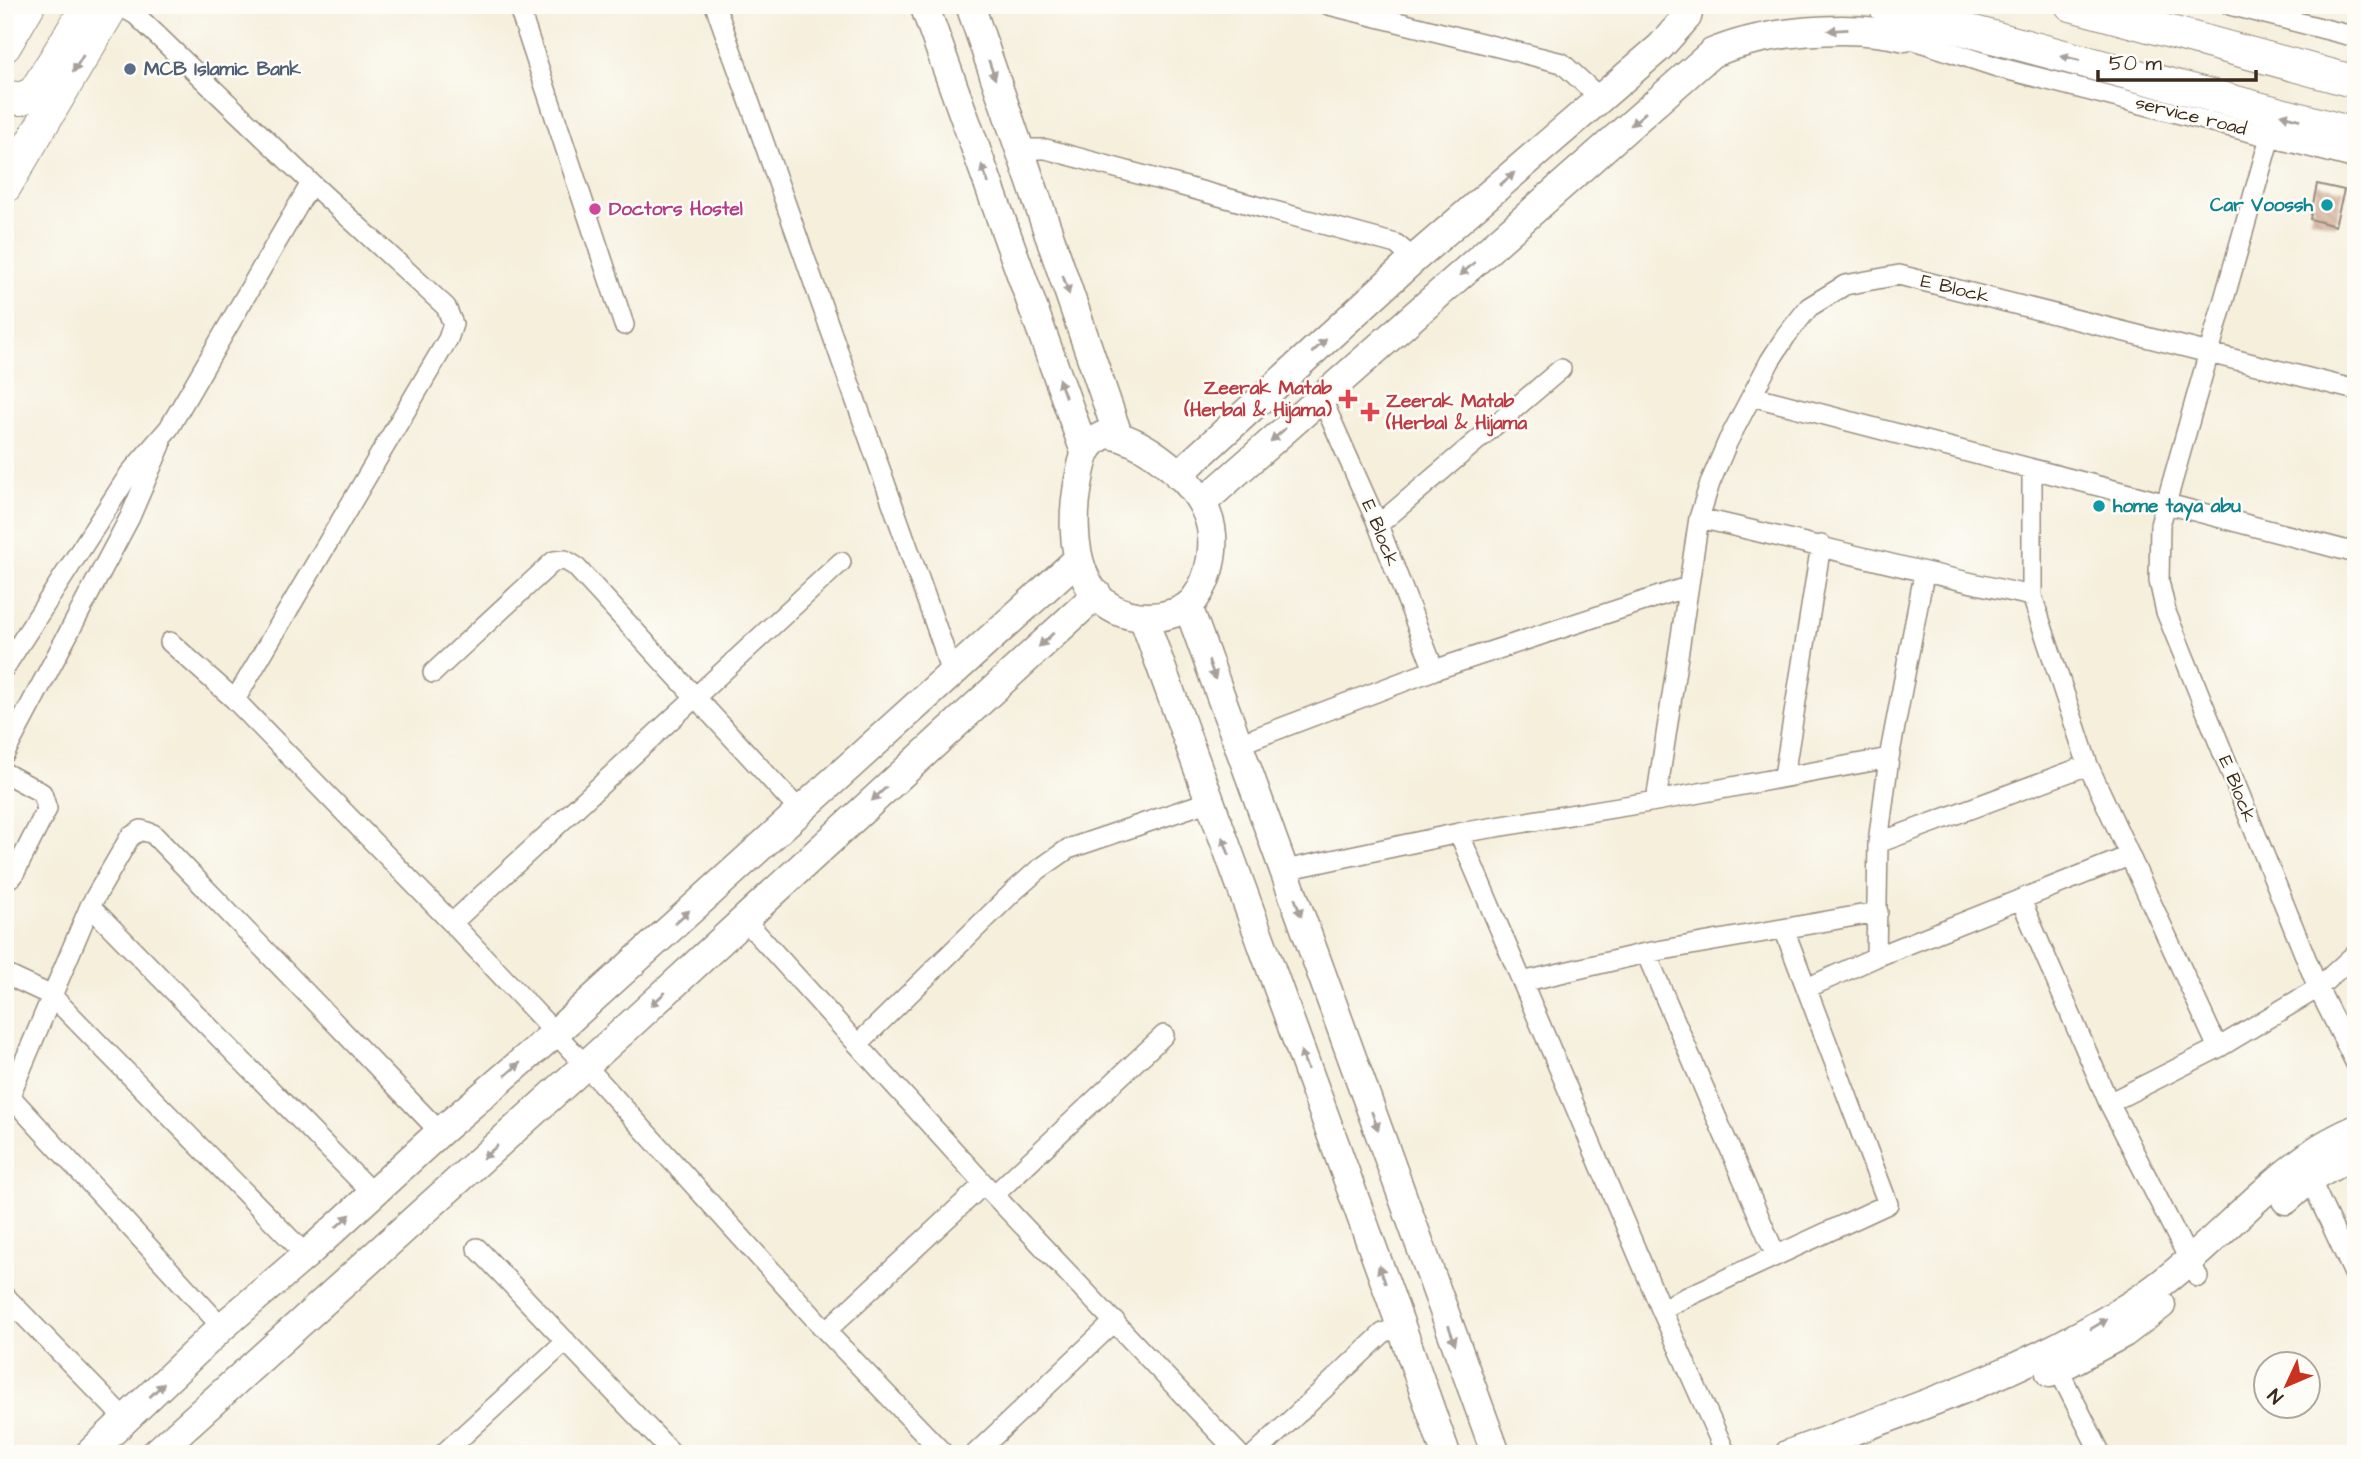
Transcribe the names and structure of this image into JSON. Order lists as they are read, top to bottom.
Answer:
{
  "streets": {
    "street": ["service road", "E Block"]
  },
  "crossings": [
    ["service road", "E Block"]
  ],
  "places": {
    "other": [
      "MCB Islamic Bank",
      "Car Voossh",
      "Doctors Hostel",
      "home taya abu"
    ],
    "health": ["Zeerak Matab (Herbal & Hijama)", "Zeerak Matab (Herbal & Hijama"]
  },
  "scale_bar": "50 m",
  "north": "bottom left"
}
